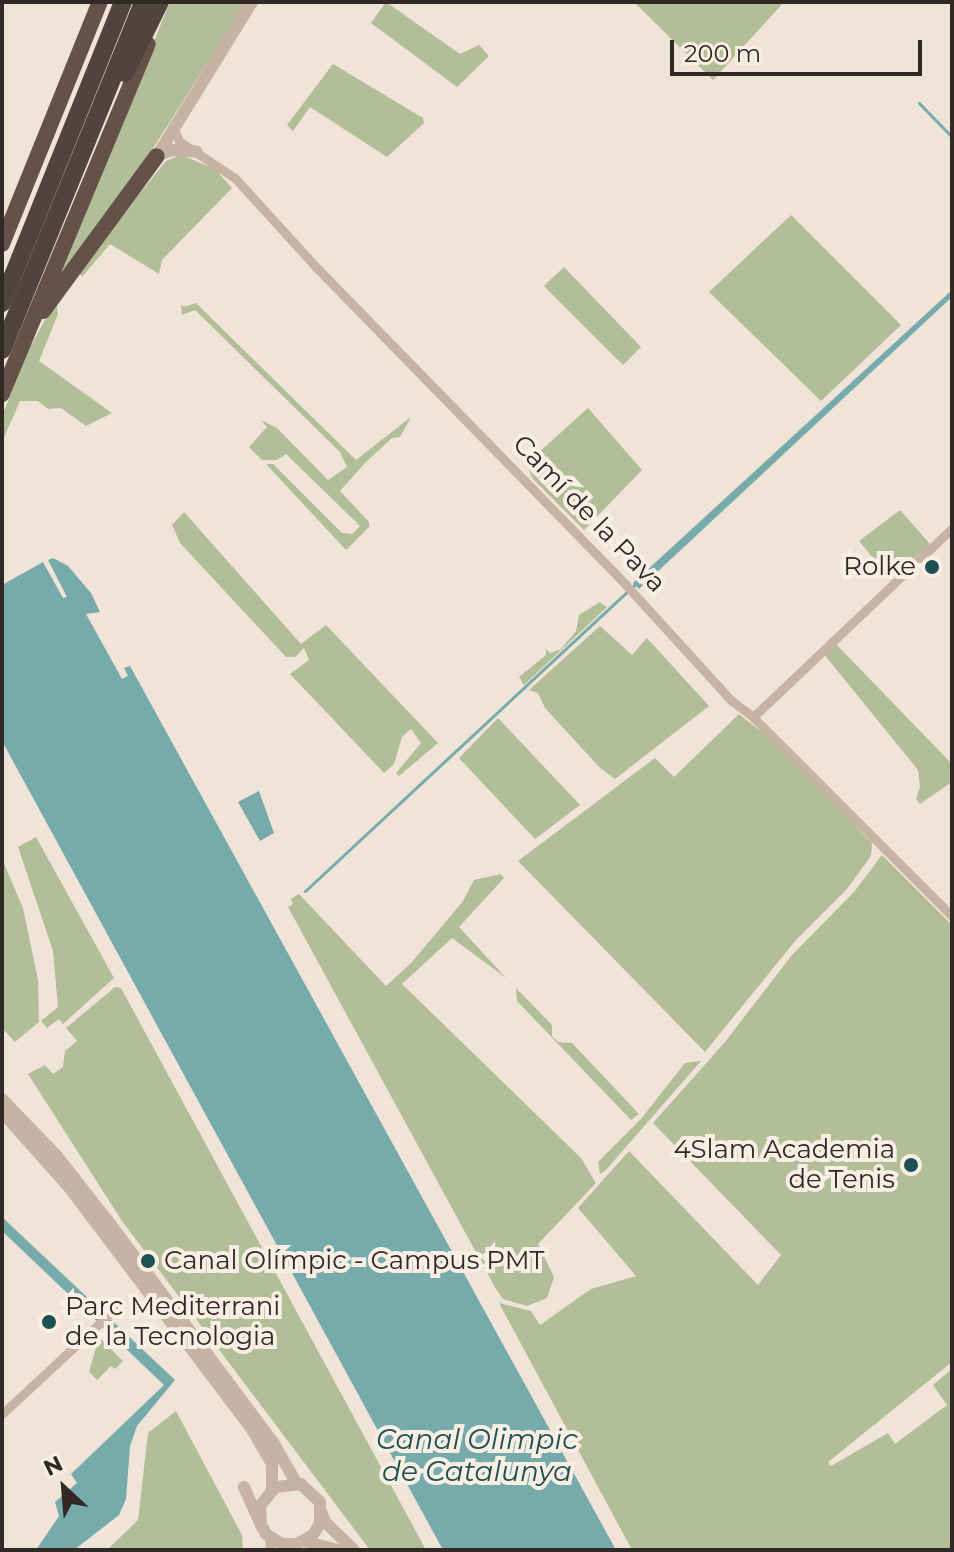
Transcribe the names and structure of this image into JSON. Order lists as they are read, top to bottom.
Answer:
{
  "streets": {
    "street": ["Camí de la Pava"]
  },
  "water": ["Canal Olimpic de Catalunya"],
  "places": [
    "Rolke",
    "4Slam Academia de Tenis",
    "Canal Olímpic - Campus PMT",
    "Parc Mediterrani de la Tecnologia"
  ],
  "scale_bar": "200 m",
  "north": "top left"
}
